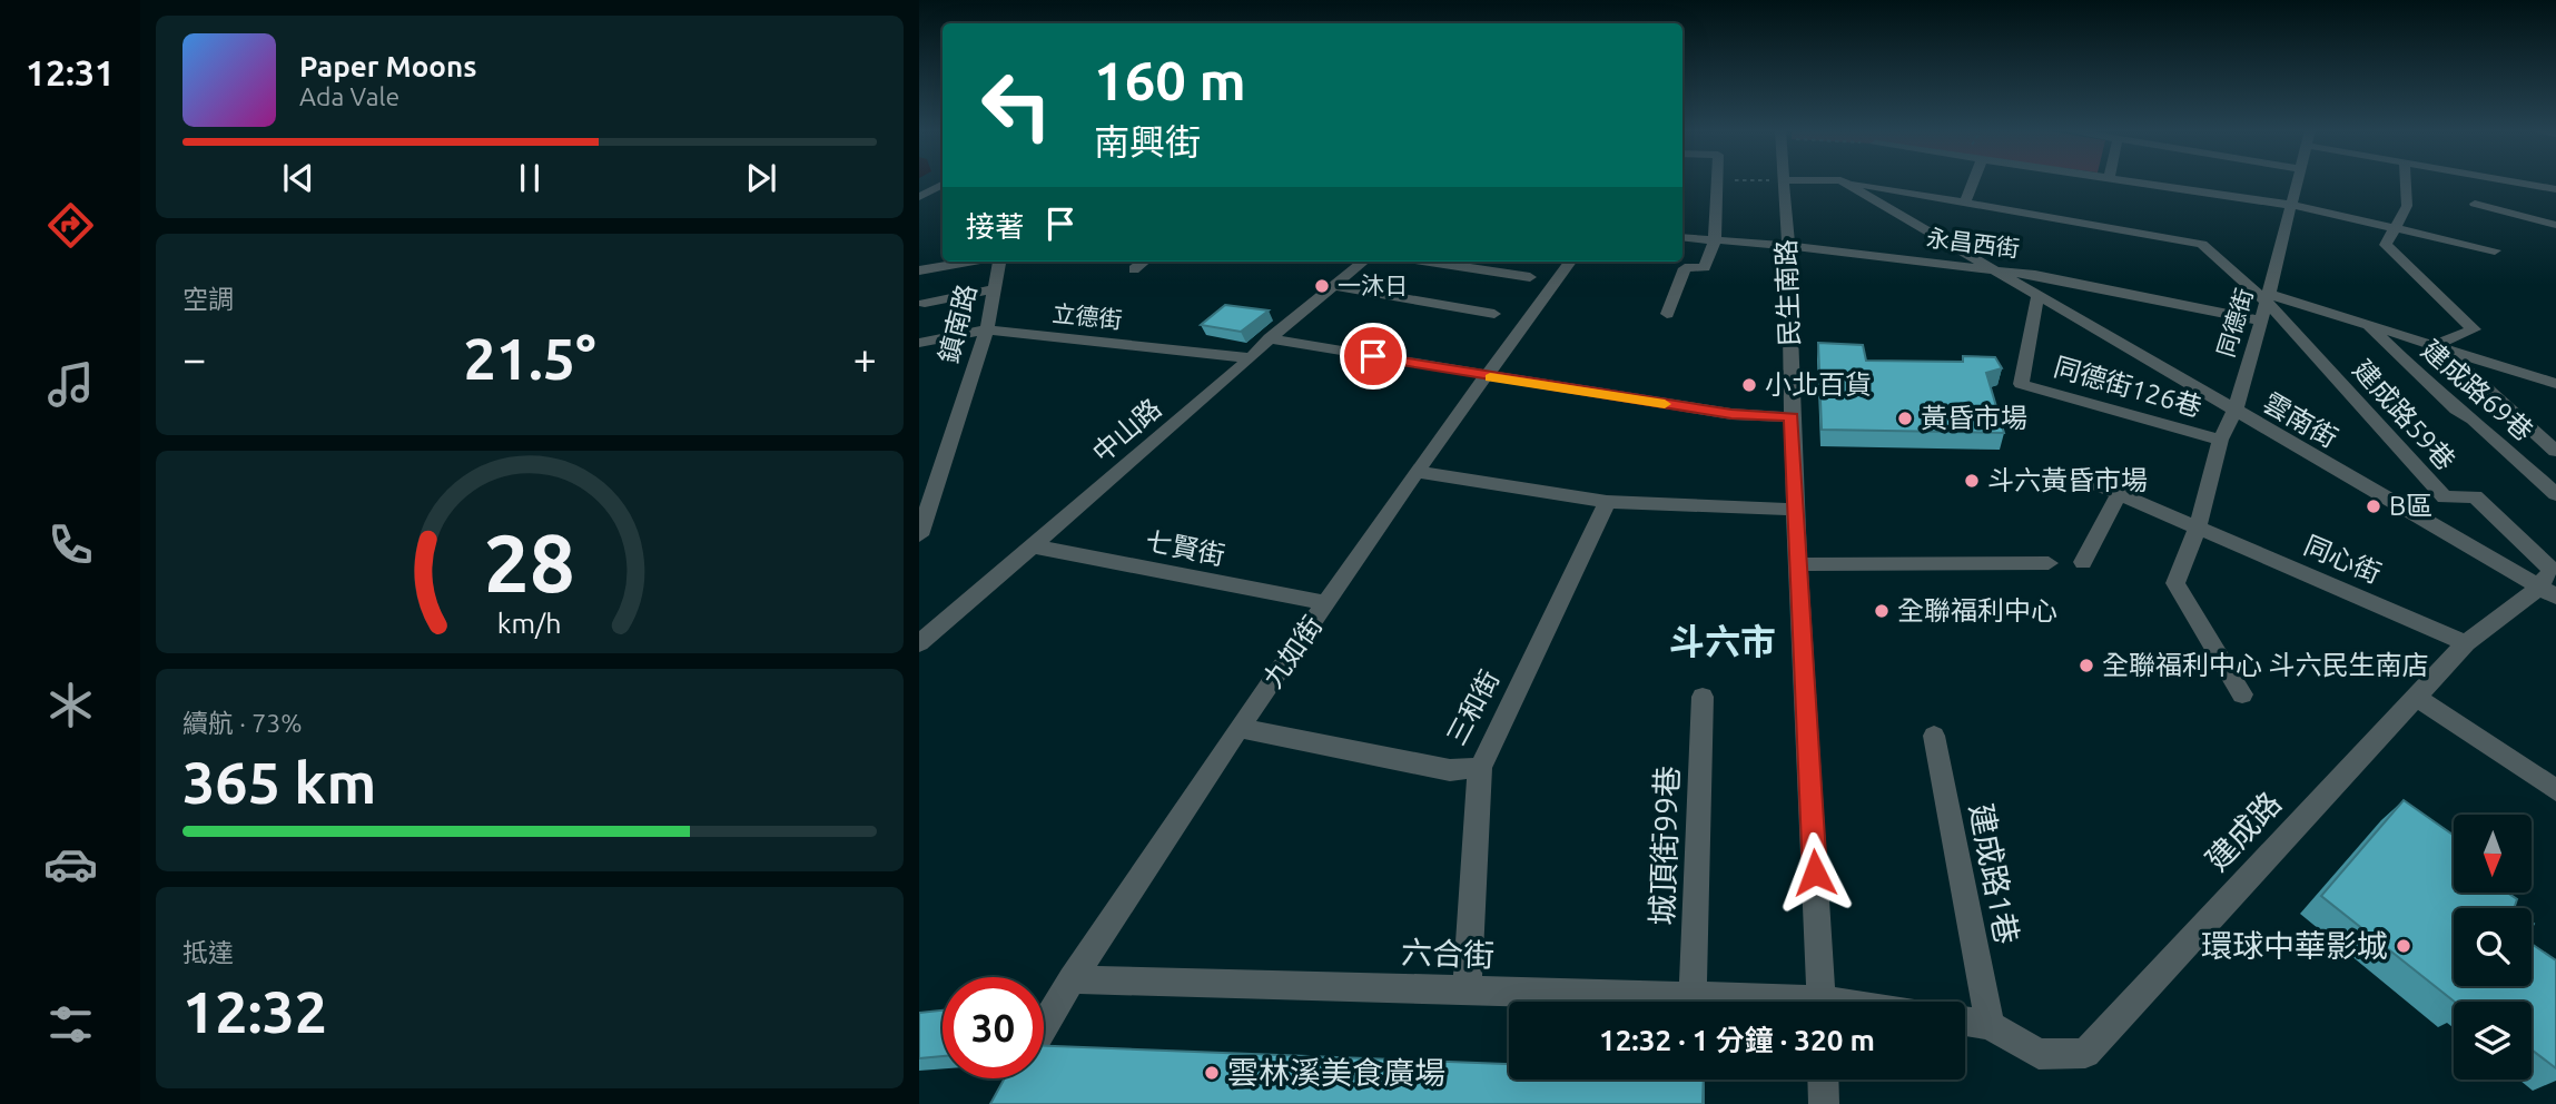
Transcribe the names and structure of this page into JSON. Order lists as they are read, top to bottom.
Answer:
{
  "streets": {
    "street": [
      "永昌西街",
      "民生南路",
      "立德街",
      "同德街",
      "鎮南路",
      "同德街126巷",
      "建成路69巷",
      "建成路59巷",
      "雲南街",
      "中山路",
      "七賢街",
      "同心街",
      "九如街",
      "三和街",
      "建成路",
      "城頂街99巷",
      "建成路1巷",
      "六合街"
    ]
  },
  "crossings": [
    ["永昌西街", "民生南路"],
    ["永昌西街", "同德街"],
    ["永昌西街", "雲南街"],
    ["立德街", "鎮南路"],
    ["立德街", "中山路"],
    ["同德街", "同德街126巷"],
    ["同德街", "建成路59巷"],
    ["同德街", "雲南街"],
    ["同德街", "同心街"],
    ["同德街126巷", "雲南街"],
    ["建成路59巷", "雲南街"],
    ["建成路59巷", "建成路"],
    ["雲南街", "建成路"],
    ["中山路", "七賢街"],
    ["七賢街", "九如街"],
    ["同心街", "建成路"],
    ["九如街", "三和街"],
    ["九如街", "六合街"],
    ["建成路", "建成路1巷"],
    ["城頂街99巷", "六合街"]
  ],
  "districts": ["斗六市"],
  "places": [
    "一沐日",
    "小北百貨",
    "黃昏市場",
    "斗六黃昏市場",
    "B區",
    "全聯福利中心",
    "全聯福利中心 斗六民生南店",
    "環球中華影城",
    "雲林溪美食廣場"
  ],
  "north": "bottom",
  "page": {
    "tabs": "12:31",
    "turn": ["160 m", "南興街"],
    "song": ["Paper Moons", "Ada Vale"],
    "then": "接著",
    "tile": [
      "空調",
      ["續航 · 73%", "365 km"],
      ["抵達", "12:32"]
    ],
    "heat": ["−", "21.5°", "+"],
    "limit": "30",
    "trip": "12:32 · 1 分鐘 · 320 m",
    "gauge": ["28", "km/h"]
  }
}
